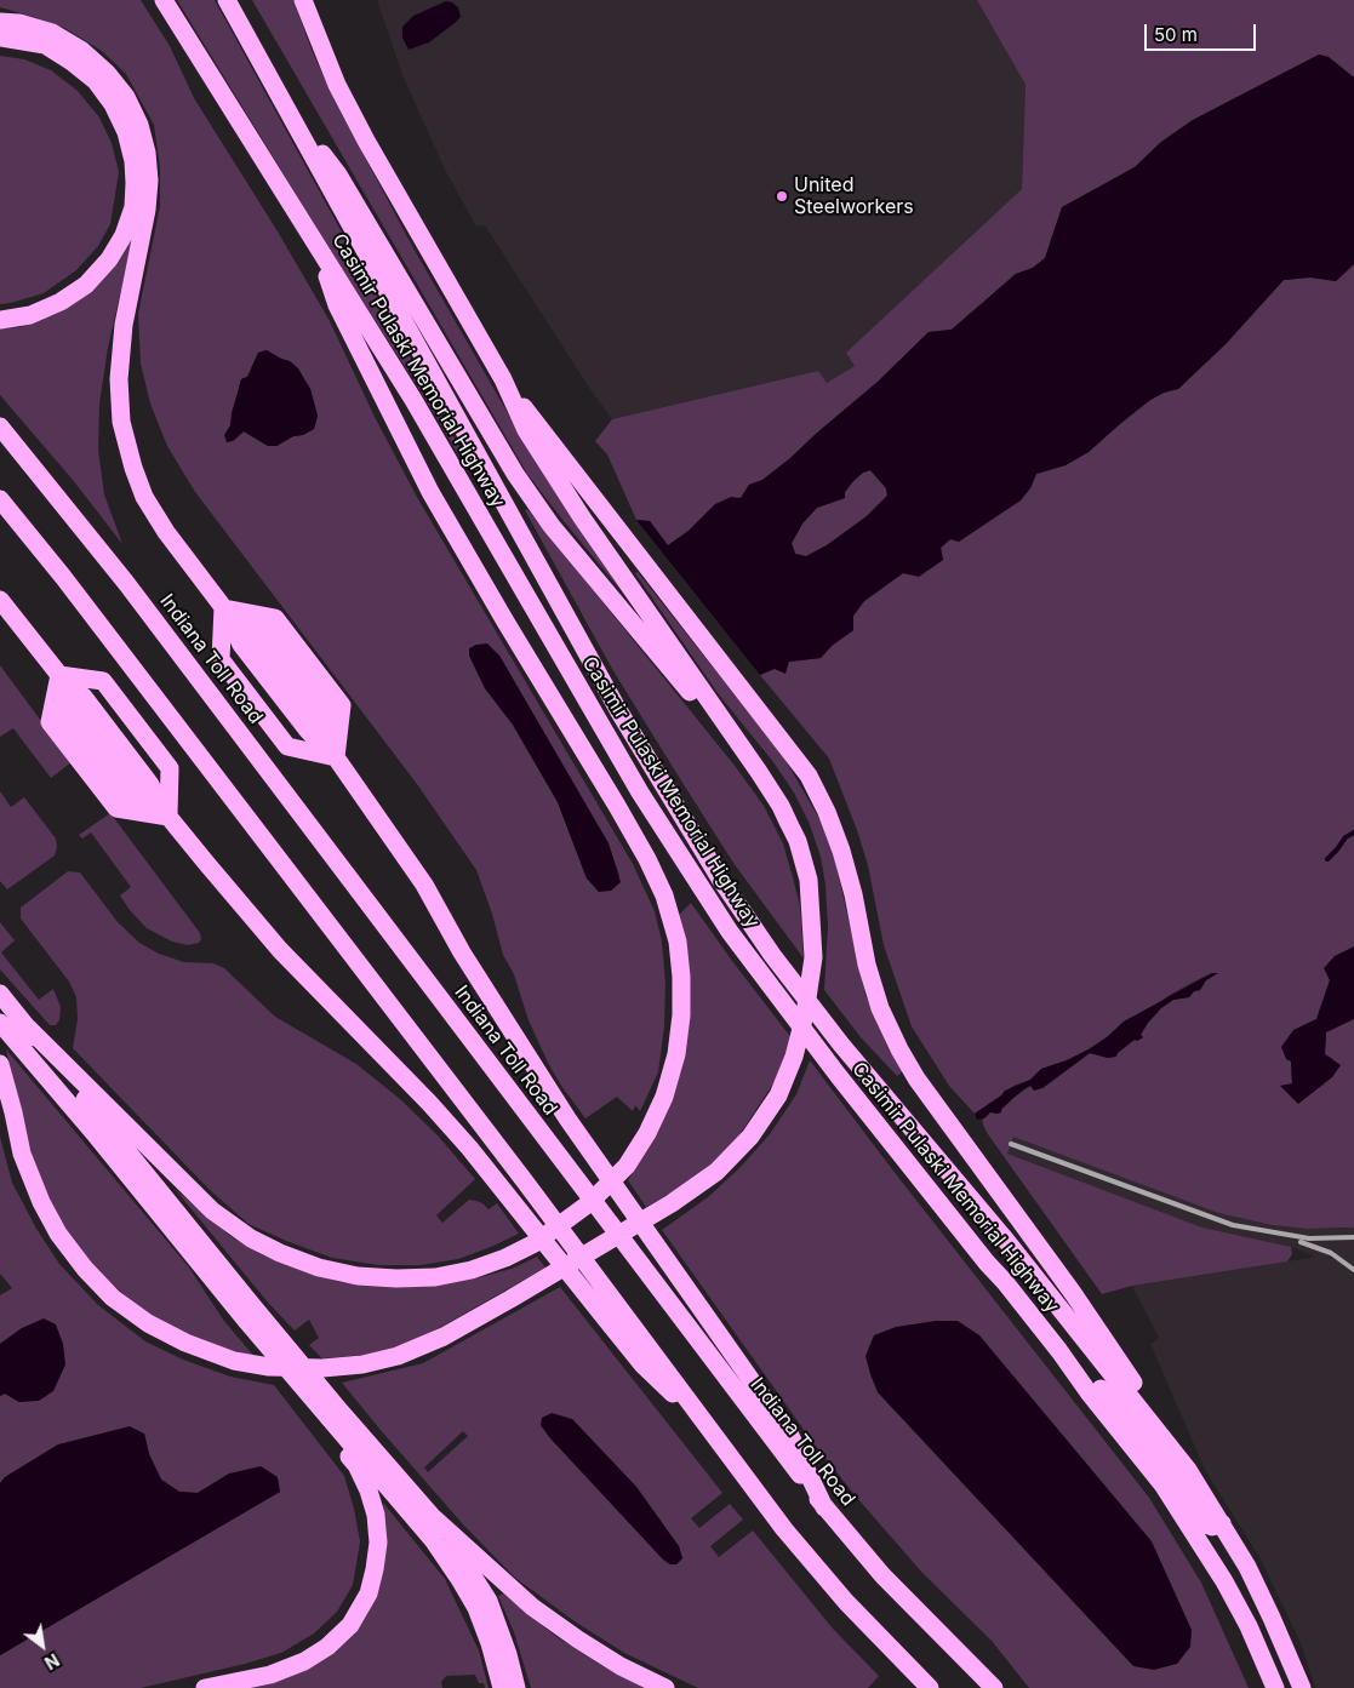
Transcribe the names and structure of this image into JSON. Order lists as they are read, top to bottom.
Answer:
{
  "streets": {
    "highway": ["Casimir Pulaski Memorial Highway", "Indiana Toll Road"]
  },
  "places": ["United Steelworkers"],
  "scale_bar": "50 m",
  "north": "bottom right"
}
